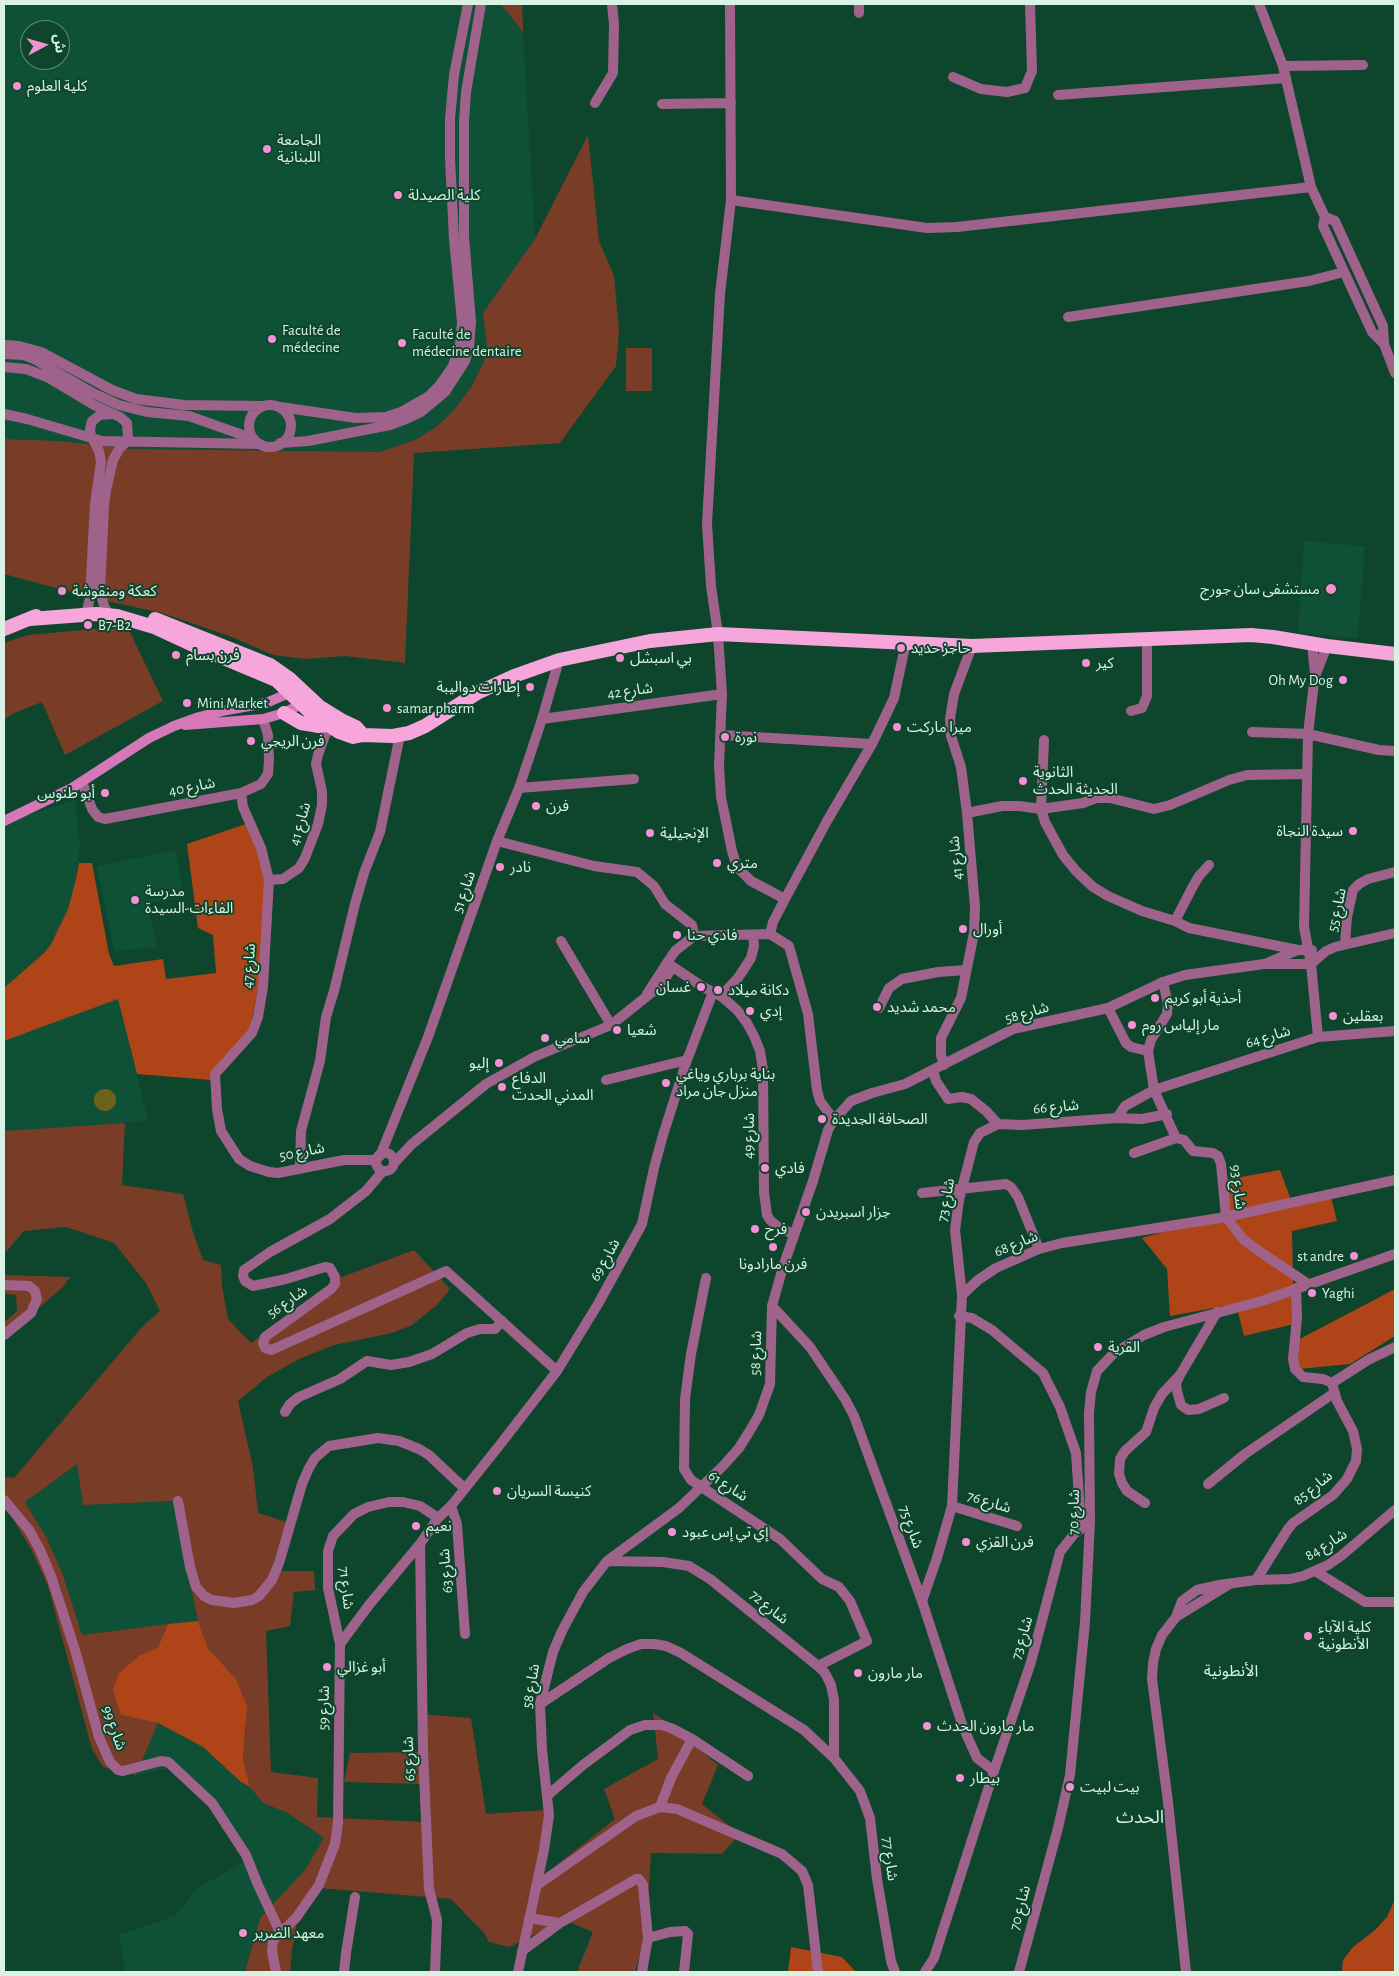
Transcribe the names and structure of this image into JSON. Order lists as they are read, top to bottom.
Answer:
{
  "streets": {
    "street": [
      "شارع 42",
      "شارع 40",
      "شارع 41",
      "شارع 51",
      "شارع 55",
      "شارع 47",
      "شارع 58",
      "شارع 64",
      "شارع 66",
      "شارع 49",
      "شارع 50",
      "شارع 93",
      "شارع 73",
      "شارع 68",
      "شارع 69",
      "شارع 56",
      "شارع 61",
      "شارع 85",
      "شارع 76",
      "شارع 70",
      "شارع 75",
      "شارع 84",
      "شارع 63",
      "شارع 71",
      "شارع 72",
      "شارع 59",
      "شارع 99",
      "شارع 65",
      "شارع 77"
    ]
  },
  "crossings": [
    ["شارع 42", "شارع 51"],
    ["شارع 40", "شارع 47"],
    ["شارع 41", "شارع 47"],
    ["شارع 41", "شارع 58"],
    ["شارع 51", "شارع 50"],
    ["شارع 51", "شارع 56"],
    ["شارع 55", "شارع 58"],
    ["شارع 47", "شارع 50"],
    ["شارع 58", "شارع 49"],
    ["شارع 58", "شارع 61"],
    ["شارع 58", "شارع 75"],
    ["شارع 58", "شارع 72"],
    ["شارع 58", "شارع 77"],
    ["شارع 66", "شارع 73"],
    ["شارع 49", "شارع 69"],
    ["شارع 50", "شارع 56"],
    ["شارع 93", "شارع 68"],
    ["شارع 93", "شارع 70"],
    ["شارع 73", "شارع 68"],
    ["شارع 73", "شارع 70"],
    ["شارع 73", "شارع 75"],
    ["شارع 69", "شارع 56"],
    ["شارع 69", "شارع 63"],
    ["شارع 61", "شارع 72"],
    ["شارع 85", "شارع 84"],
    ["شارع 71", "شارع 59"],
    ["شارع 72", "شارع 77"],
    ["شارع 59", "شارع 99"]
  ],
  "districts": ["الأنطونية", "الحدث"],
  "places": [
    "كلية العلوم",
    "الجامعة اللبنانية",
    "كلية الصيدلة",
    "Faculté de médecine",
    "Faculté de médecine dentaire",
    "مستشفى سان جورج",
    "كعكة ومنقوشة",
    "B7-B2",
    "حاجز حديد",
    "فرن بسام",
    "بي اسبشل",
    "كير",
    "Oh My Dog",
    "إطارات دواليبة",
    "Mini Market",
    "samar pharm",
    "ميرا ماركت",
    "نورة",
    "فرن الريجي",
    "الثانوية الحديثة الحدث",
    "أبو طنوس",
    "فرن",
    "سيدة النجاة",
    "الإنجيلية",
    "متري",
    "نادر",
    "مدرسة الفاءات-السيدة",
    "أورال",
    "فادي حنا",
    "غسان",
    "دكانة ميلاد",
    "أحذية أبو كريم",
    "محمد شديد",
    "إدي",
    "بعقلين",
    "مار إلياس روم",
    "شعيا",
    "سامي",
    "إليو",
    "بناية برباري وياغي منزل جان مراد",
    "الدفاع المدني الحدت",
    "الصحافة الجديدة",
    "فادي",
    "جزار اسبريدن",
    "فرح",
    "فرن مارادونا",
    "st andre",
    "Yaghi",
    "القرية",
    "كنيسة السريان",
    "نعيم",
    "إي تي إس عبود",
    "فرن القزي",
    "كلية الآباء الأنطونية",
    "أبو غزالي",
    "مار مارون",
    "مار مارون الحدث",
    "بيطار",
    "بيت لبيت",
    "معهد الضرير"
  ],
  "north": "right"
}
